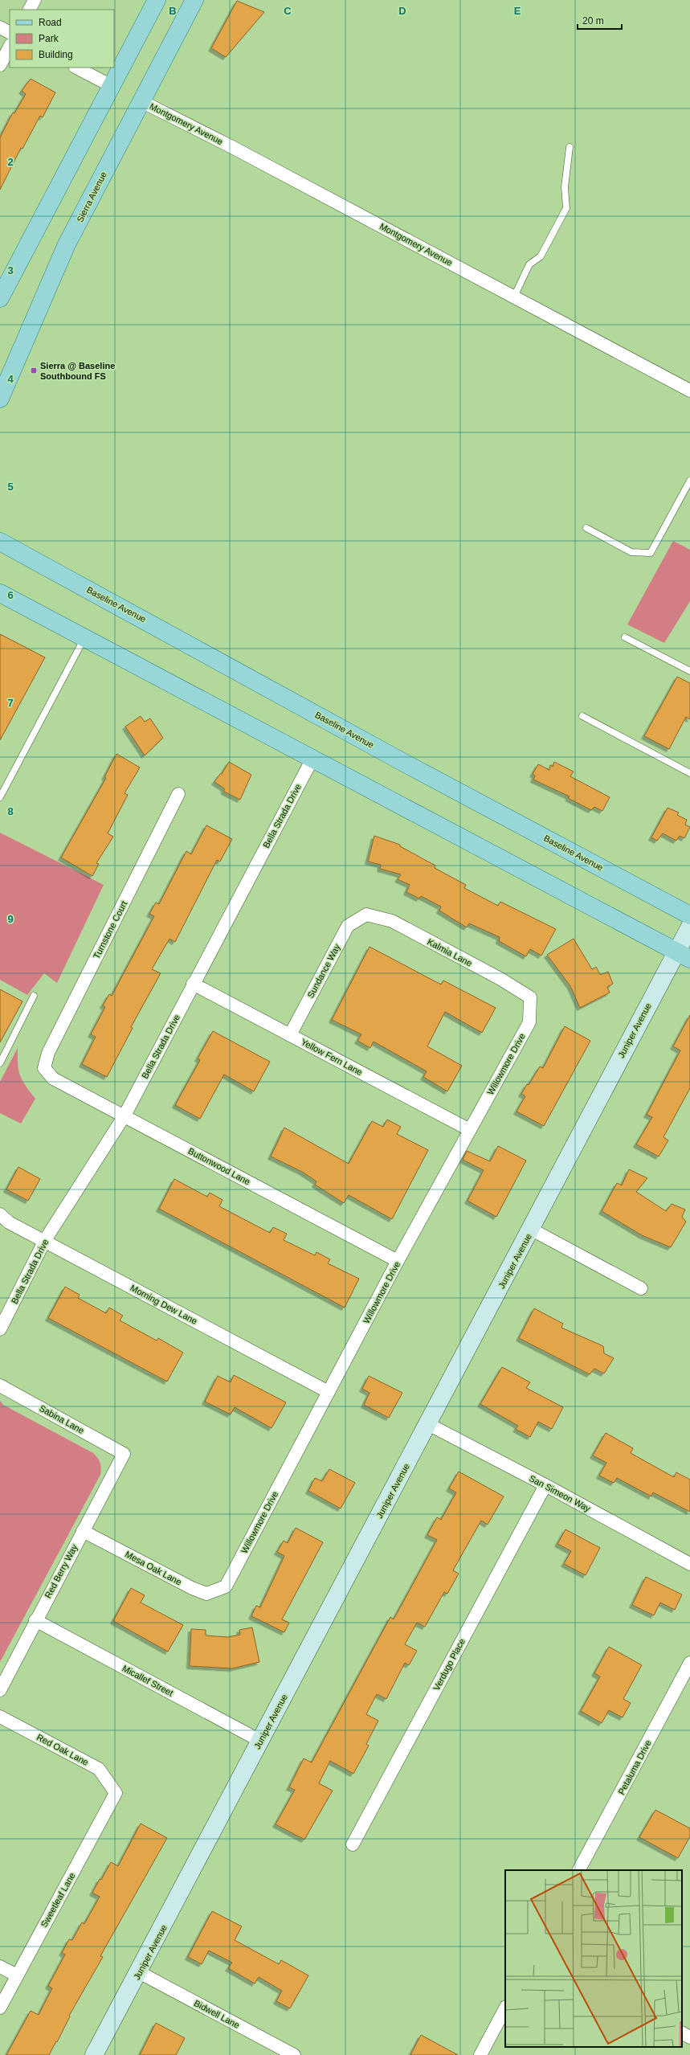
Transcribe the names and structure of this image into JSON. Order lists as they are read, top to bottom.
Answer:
{
  "streets": {
    "main road": ["Sierra Avenue", "Baseline Avenue"],
    "street": [
      "Montgomery Avenue",
      "Bella Strada Drive",
      "Turnstone Court",
      "Kalmia Lane",
      "Sundance Way",
      "Juniper Avenue",
      "Yellow Fern Lane",
      "Willowmore Drive",
      "Buttonwood Lane",
      "Morning Dew Lane",
      "Sabina Lane",
      "San Simeon Way",
      "Mesa Oak Lane",
      "Red Berry Way",
      "Verdugo Place",
      "Micallef Street",
      "Red Oak Lane",
      "Petaluma Drive",
      "Sweetleaf Lane",
      "Bidwell Lane"
    ]
  },
  "crossings": [
    ["Montgomery Avenue", "Sierra Avenue"],
    ["Bella Strada Drive", "Yellow Fern Lane"],
    ["Bella Strada Drive", "Buttonwood Lane"],
    ["Bella Strada Drive", "Morning Dew Lane"],
    ["Turnstone Court", "Buttonwood Lane"],
    ["Kalmia Lane", "Sundance Way"],
    ["Kalmia Lane", "Willowmore Drive"],
    ["Sundance Way", "Yellow Fern Lane"],
    ["Juniper Avenue", "San Simeon Way"],
    ["Juniper Avenue", "Micallef Street"],
    ["Juniper Avenue", "Bidwell Lane"],
    ["Yellow Fern Lane", "Willowmore Drive"],
    ["Willowmore Drive", "Buttonwood Lane"],
    ["Willowmore Drive", "Morning Dew Lane"],
    ["Willowmore Drive", "Mesa Oak Lane"],
    ["Sabina Lane", "Red Berry Way"],
    ["San Simeon Way", "Verdugo Place"],
    ["Mesa Oak Lane", "Red Berry Way"],
    ["Red Berry Way", "Micallef Street"],
    ["Red Oak Lane", "Sweetleaf Lane"]
  ],
  "places": {
    "transit": ["Sierra @ Baseline Southbound FS"]
  },
  "legend": ["Road", "Park", "Building"],
  "scale_bar": "20 m",
  "grid": {
    "columns": [
      "B",
      "C",
      "D",
      "E"
    ],
    "rows": [
      "2",
      "3",
      "4",
      "5",
      "6",
      "7",
      "8",
      "9"
    ]
  }
}
